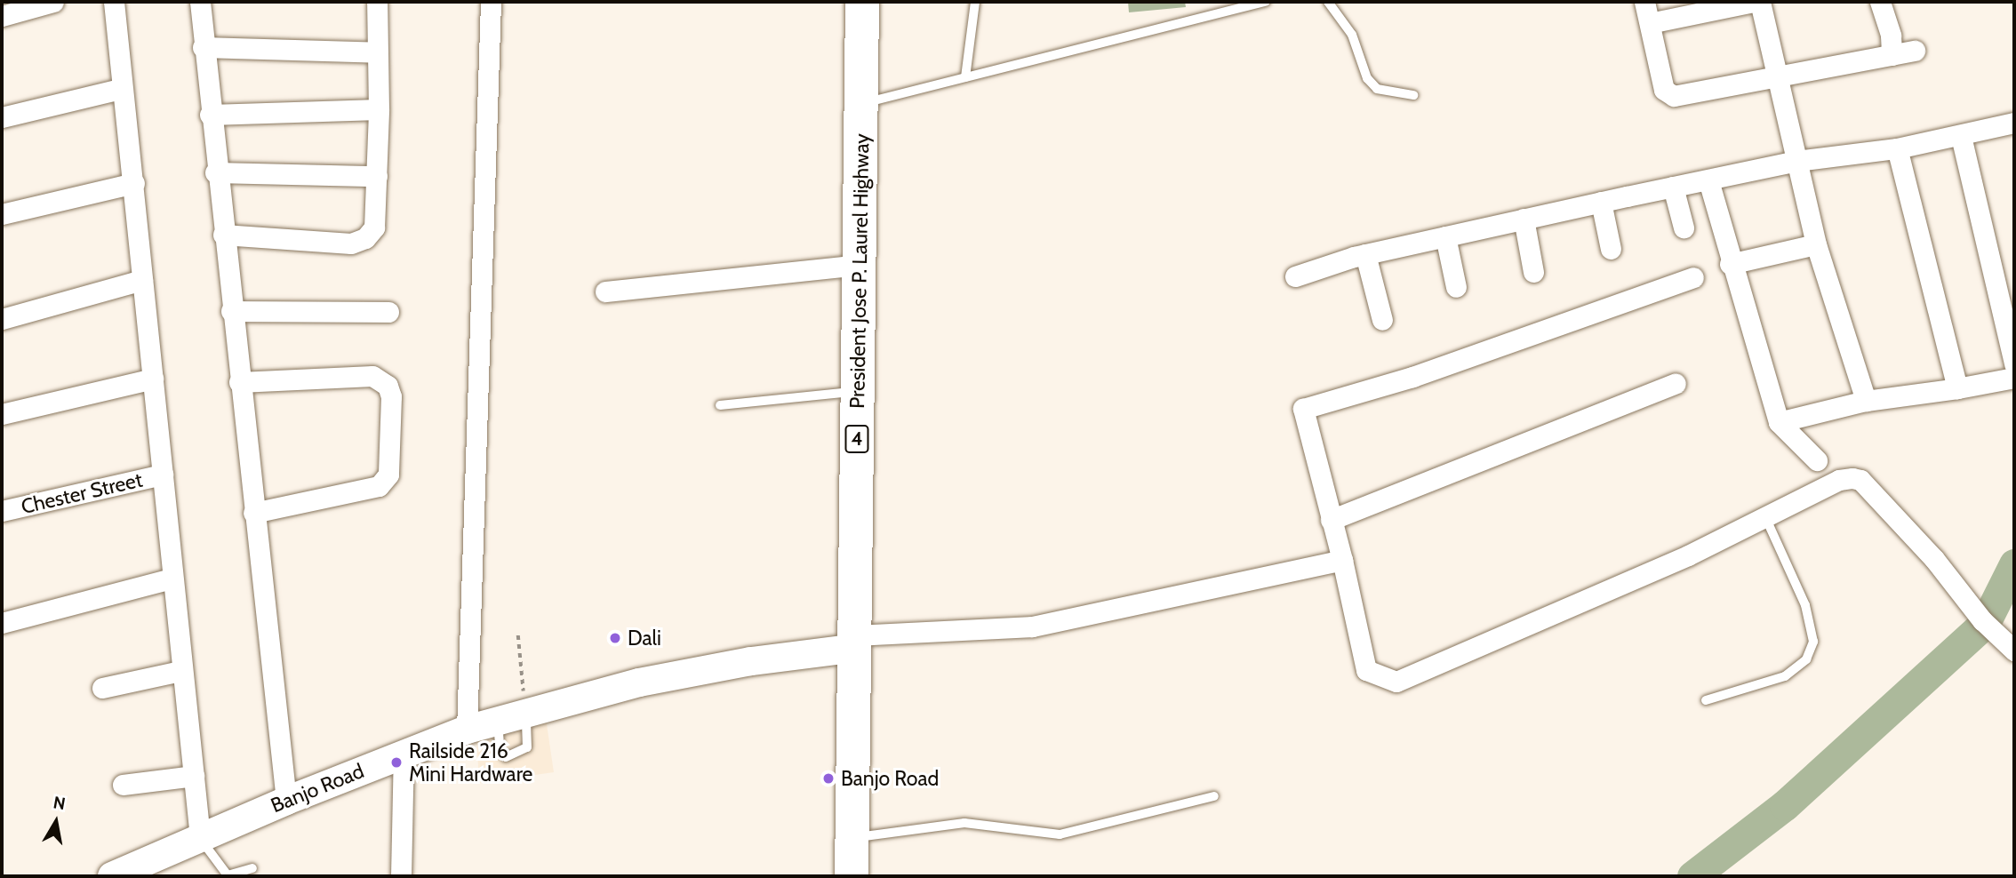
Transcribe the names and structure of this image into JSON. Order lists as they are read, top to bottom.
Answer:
{
  "streets": {
    "highway": ["President Jose P. Laurel Highway", "4"],
    "street": ["Chester Street", "Banjo Road"]
  },
  "crossings": [
    ["President Jose P. Laurel Highway", "Banjo Road"]
  ],
  "places": ["Dali", "Railside 216 Mini Hardware", "Banjo Road"],
  "north": "top"
}
